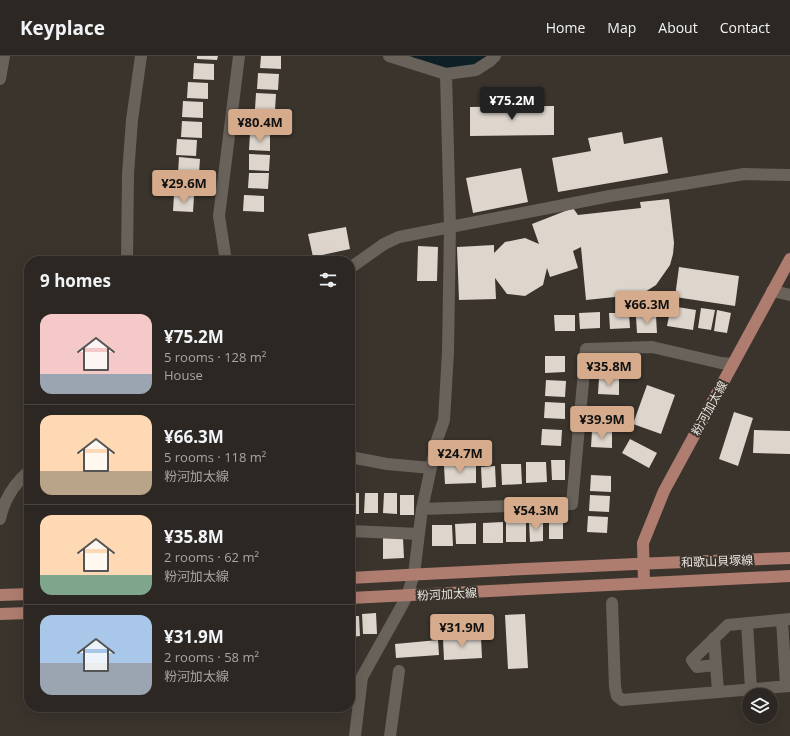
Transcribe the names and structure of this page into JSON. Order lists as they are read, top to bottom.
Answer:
{
  "streets": {
    "main road": ["粉河加太線", "和歌山貝塚線"]
  },
  "crossings": [
    ["粉河加太線", "和歌山貝塚線"]
  ],
  "page": {
    "header": "Keyplace",
    "nav": [
      "Home",
      "Map",
      "About",
      "Contact"
    ],
    "price": [
      "¥75.2M",
      "¥80.4M",
      "¥29.6M",
      "¥66.3M",
      "¥35.8M",
      "¥39.9M",
      "¥24.7M",
      "¥54.3M",
      "¥31.9M"
    ],
    "heading": "9 homes",
    "list": [
      {
        "name": "¥75.2M",
        "note": "5 rooms · 128 m² · House"
      },
      {
        "name": "¥66.3M",
        "note": "5 rooms · 118 m² · 粉河加太線"
      },
      {
        "name": "¥35.8M",
        "note": "2 rooms · 62 m² · 粉河加太線"
      },
      {
        "name": "¥31.9M",
        "note": "2 rooms · 58 m² · 粉河加太線"
      }
    ]
  }
}
